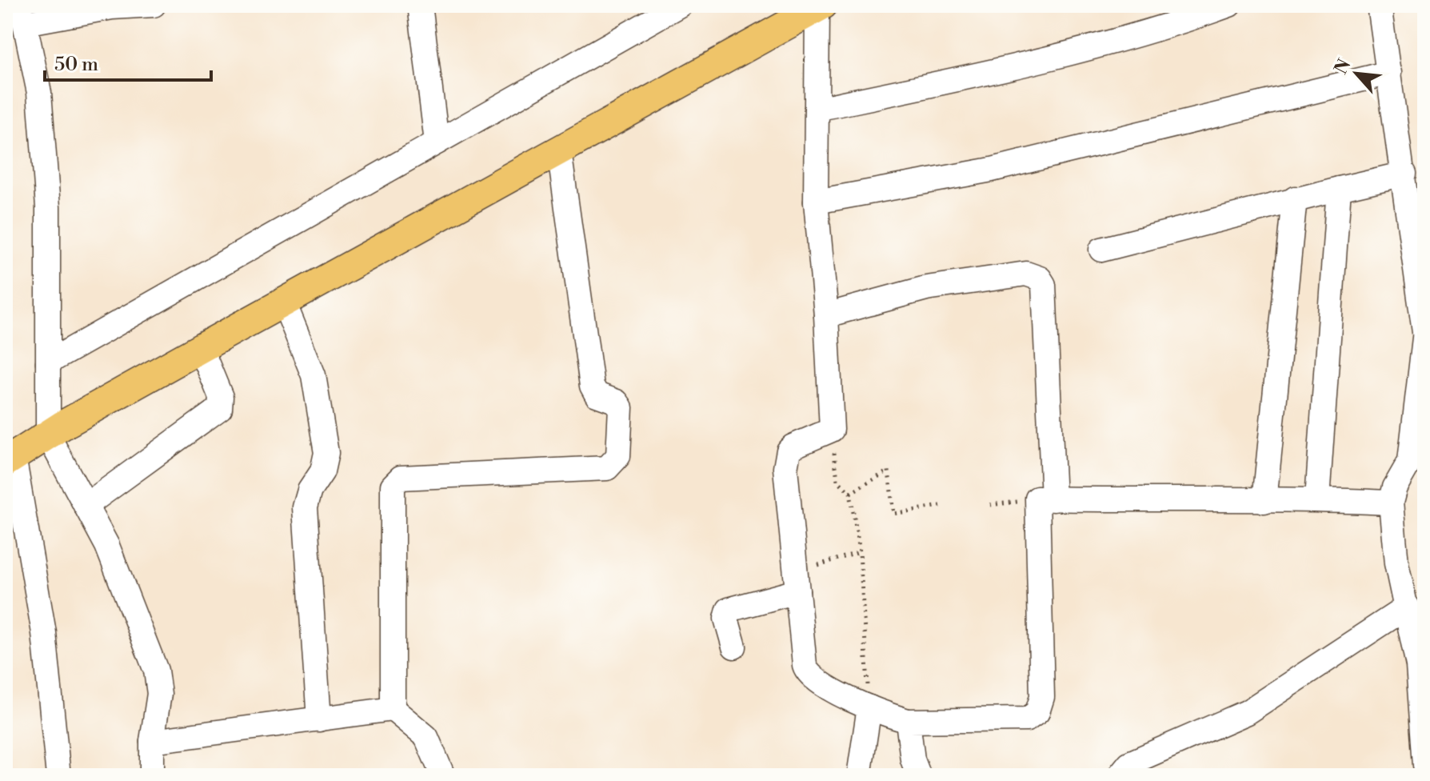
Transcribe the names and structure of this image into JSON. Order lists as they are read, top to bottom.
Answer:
{
  "scale_bar": "50 m",
  "north": "top left"
}
